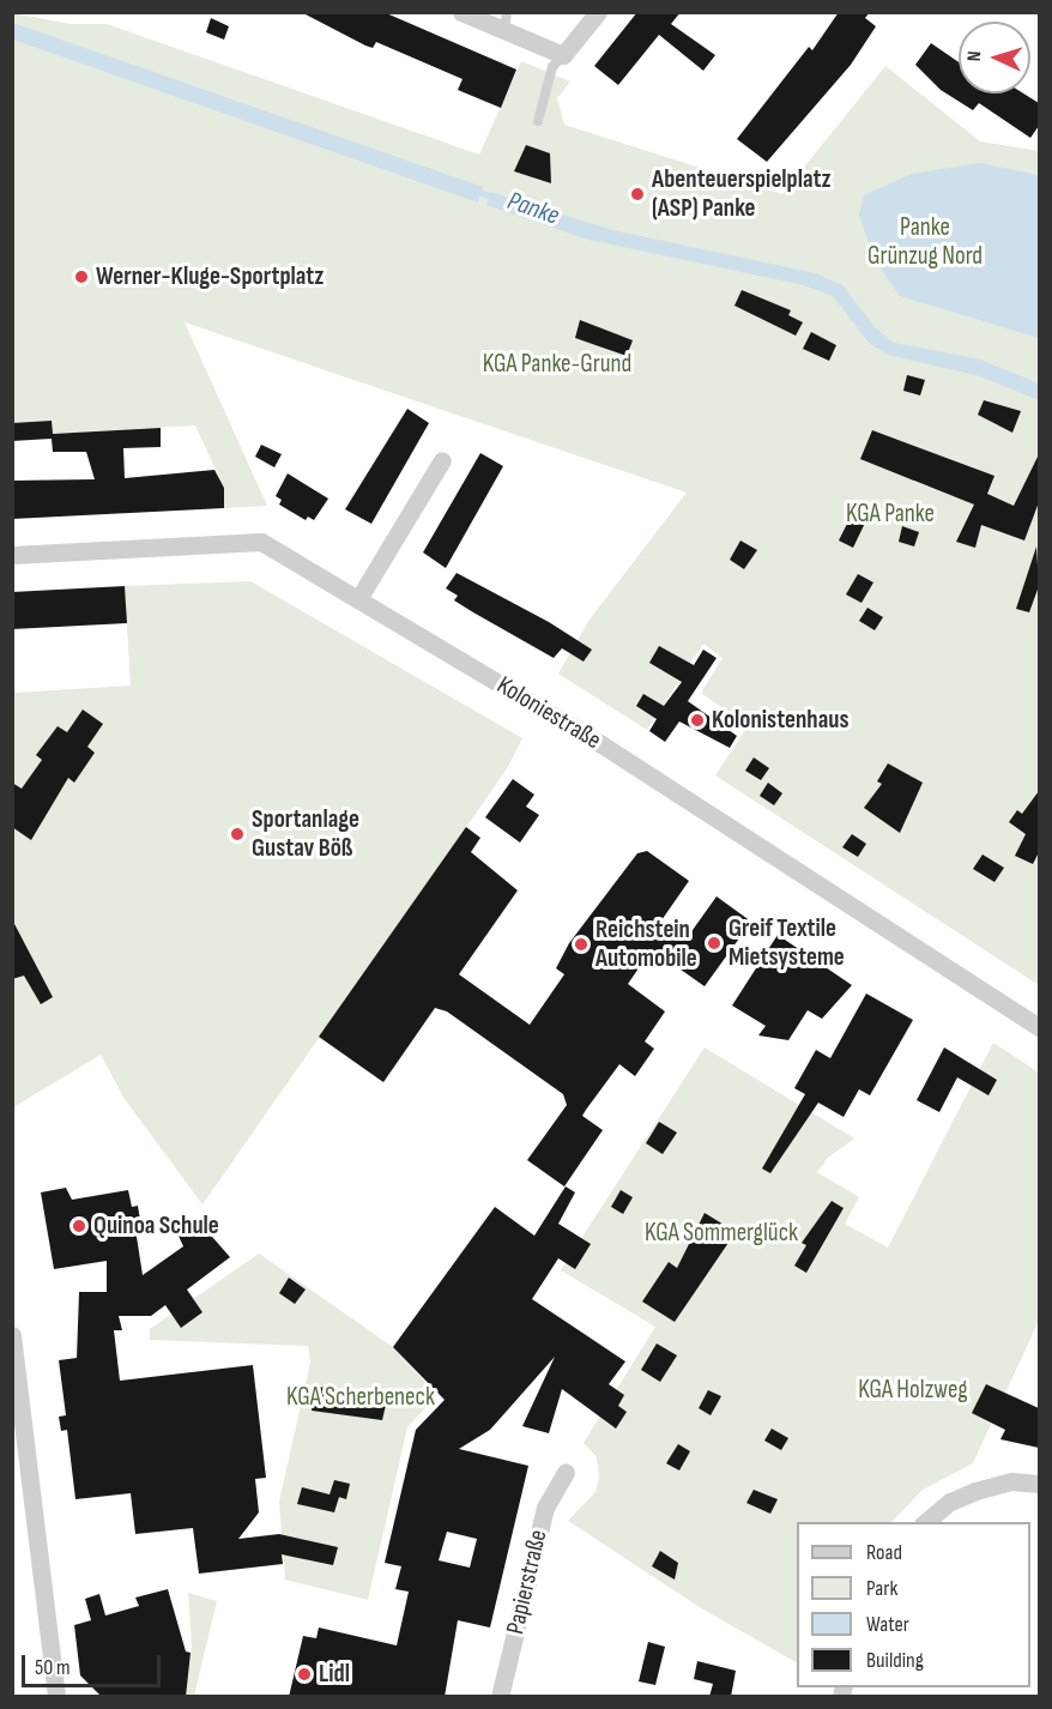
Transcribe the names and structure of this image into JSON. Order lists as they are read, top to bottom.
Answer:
{
  "streets": {
    "street": ["Koloniestraße", "Papierstraße"]
  },
  "water": ["Panke"],
  "parks": [
    "Panke Grünzug Nord",
    "KGA Panke-Grund",
    "KGA Panke",
    "KGA Sommerglück",
    "KGA Holzweg",
    "KGA Scherbeneck"
  ],
  "places": [
    "Abenteuerspielplatz (ASP) Panke",
    "Werner-Kluge-Sportplatz",
    "Kolonistenhaus",
    "Sportanlage Gustav Böß",
    "Greif Textile Mietsysteme",
    "Reichstein Automobile",
    "Quinoa Schule",
    "Lidl"
  ],
  "legend": [
    "Road",
    "Park",
    "Water",
    "Building"
  ],
  "scale_bar": "50 m",
  "north": "left"
}
